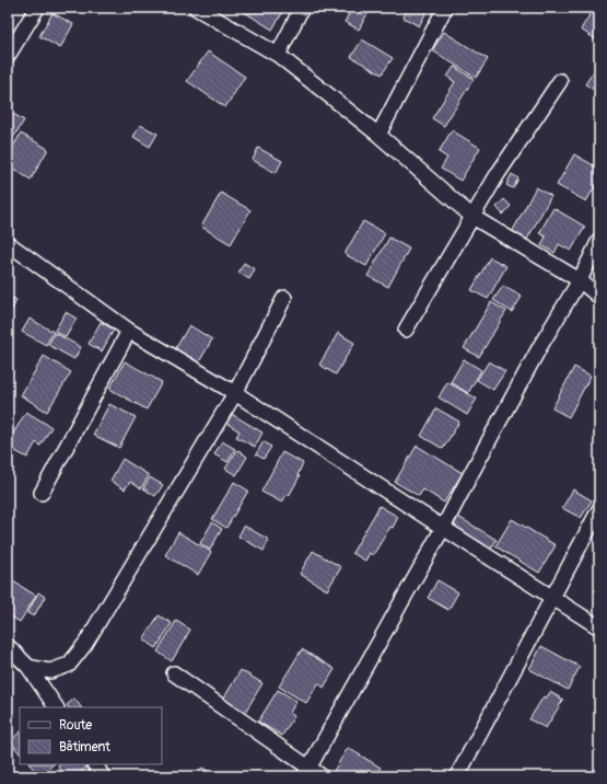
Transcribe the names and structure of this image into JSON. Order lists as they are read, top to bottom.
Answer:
{
  "legend": ["Route", "Bâtiment"]
}
